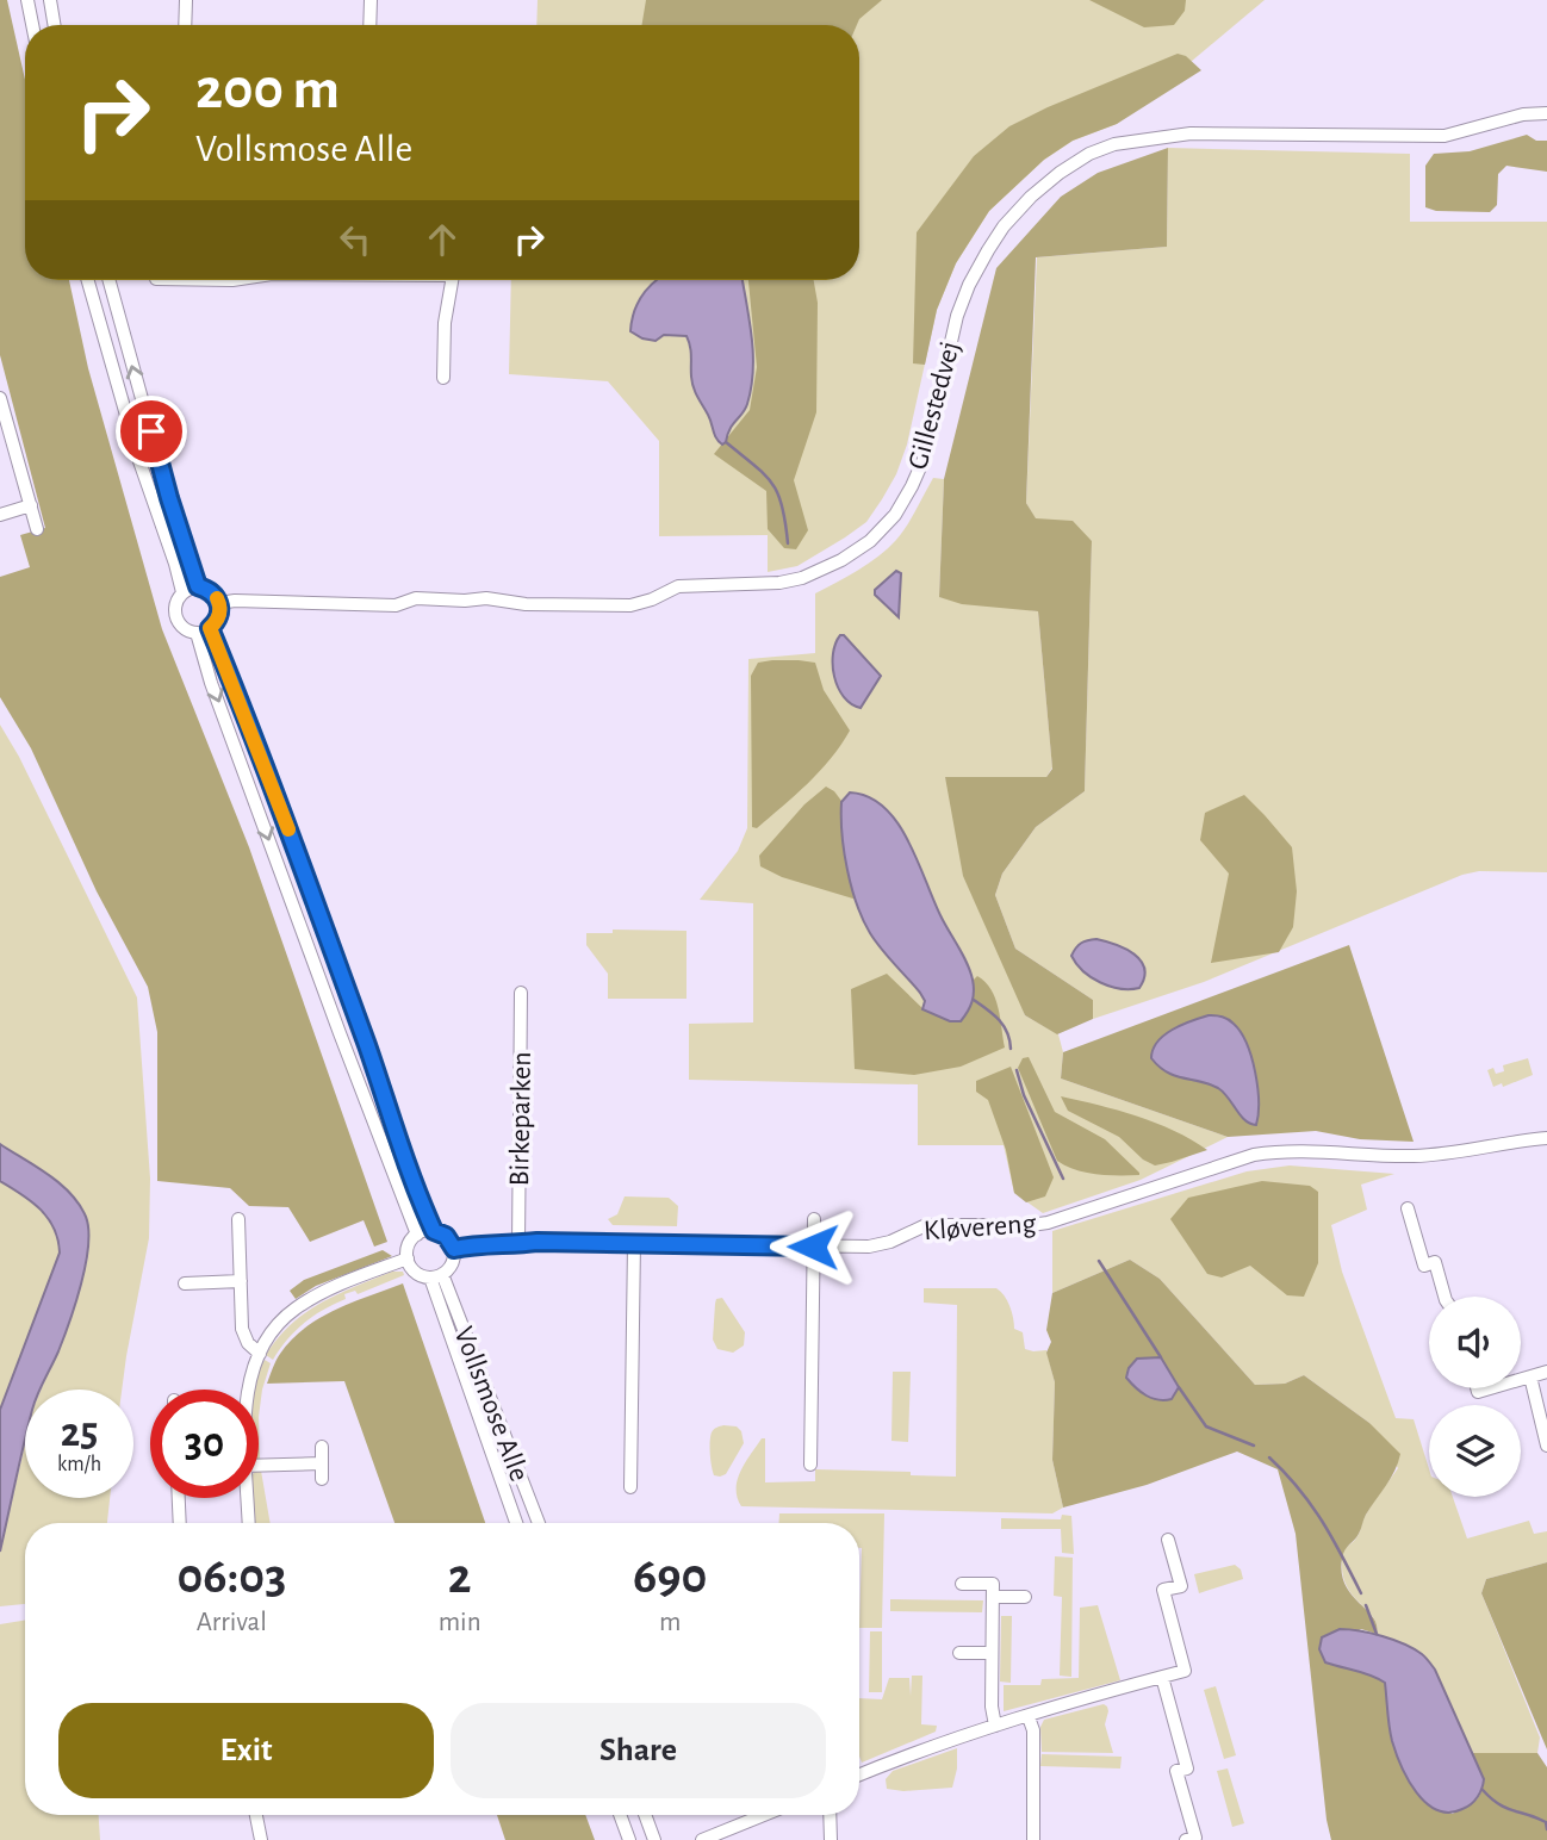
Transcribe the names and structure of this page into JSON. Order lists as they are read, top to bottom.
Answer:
{
  "streets": {
    "street": [
      "Gillestedvej",
      "Birkeparken",
      "Kløvereng",
      "Vollsmose Alle"
    ]
  },
  "crossings": [
    ["Birkeparken", "Kløvereng"],
    ["Kløvereng", "Vollsmose Alle"]
  ],
  "page": {
    "turn": ["200 m", "Vollsmose Alle"],
    "speed": "25 km/h",
    "limit": "30",
    "eta": [
      "06:03",
      "Arrival",
      "2",
      "min",
      "690",
      "m"
    ],
    "buttons": ["Exit", "Share"]
  }
}
